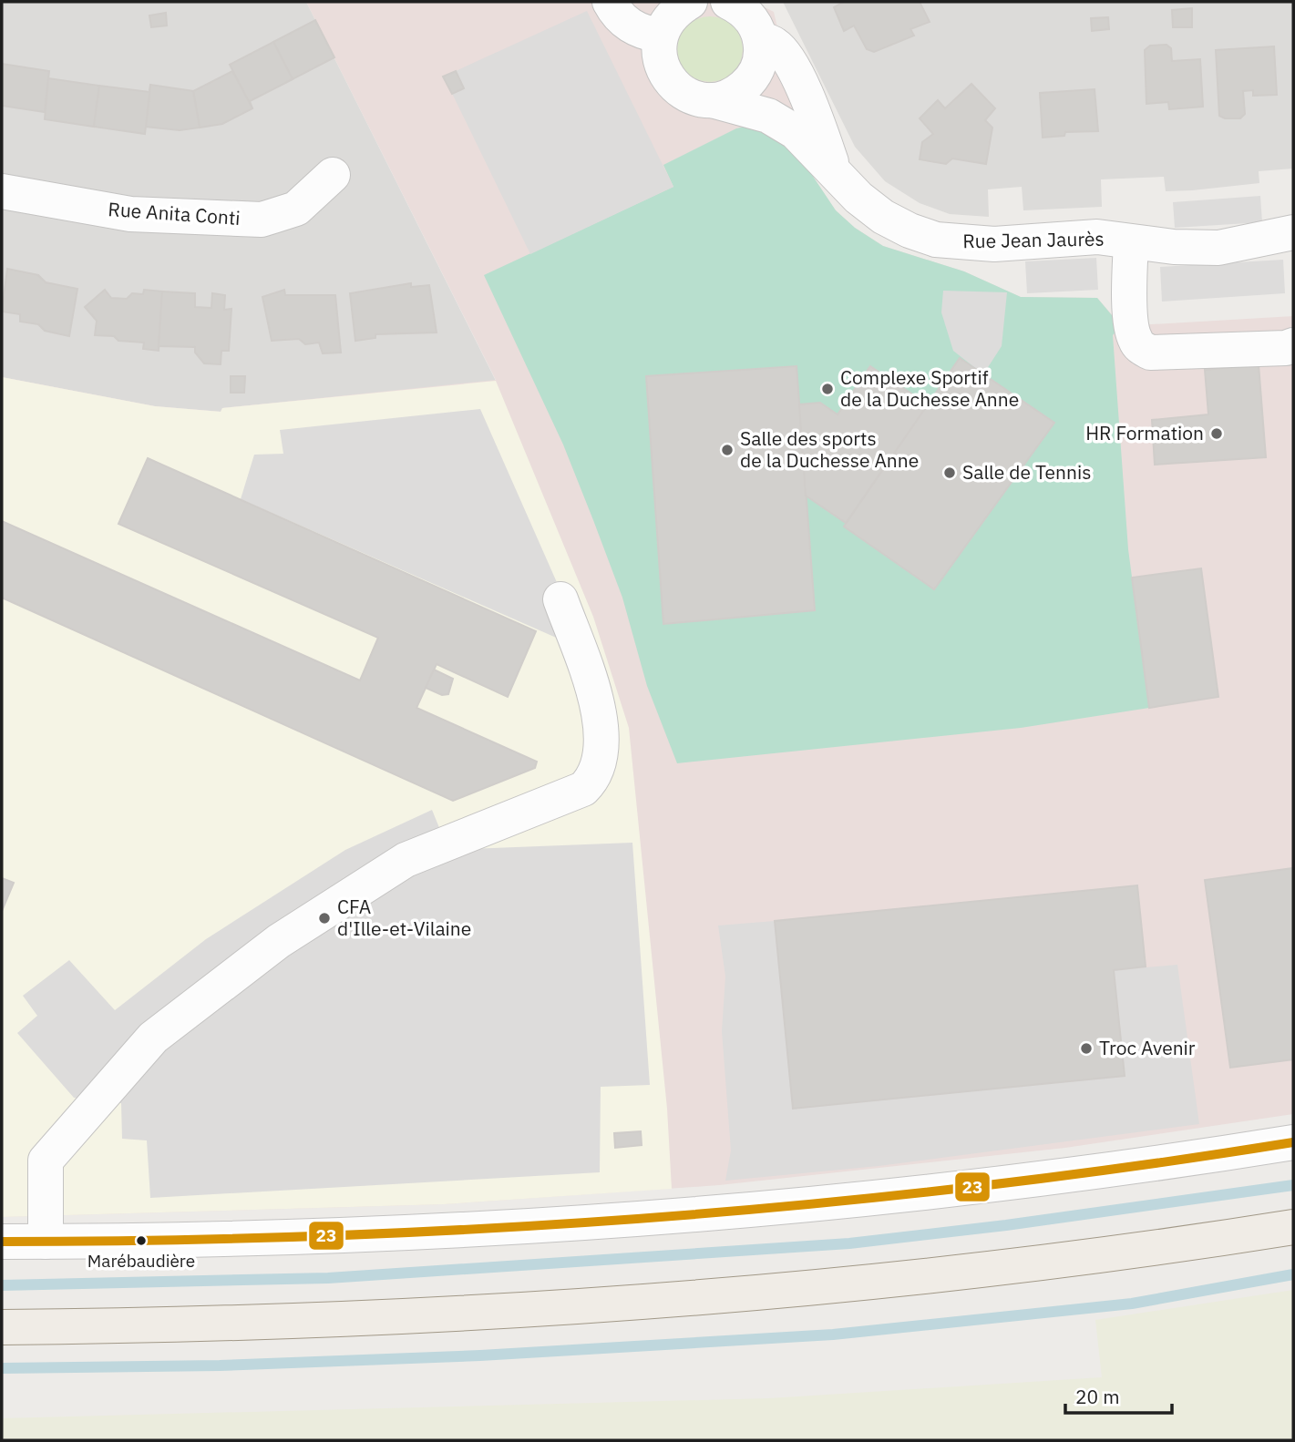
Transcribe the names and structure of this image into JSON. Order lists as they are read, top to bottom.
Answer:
{
  "streets": {
    "street": ["Rue Anita Conti", "Rue Jean Jaurès"]
  },
  "places": [
    "Complexe Sportif de la Duchesse Anne",
    "HR Formation",
    "Salle des sports de la Duchesse Anne",
    "Salle de Tennis",
    "CFA d'Ille-et-Vilaine",
    "Troc Avenir",
    "Marébaudière"
  ],
  "lines": ["transit line 23"],
  "scale_bar": "20 m"
}
